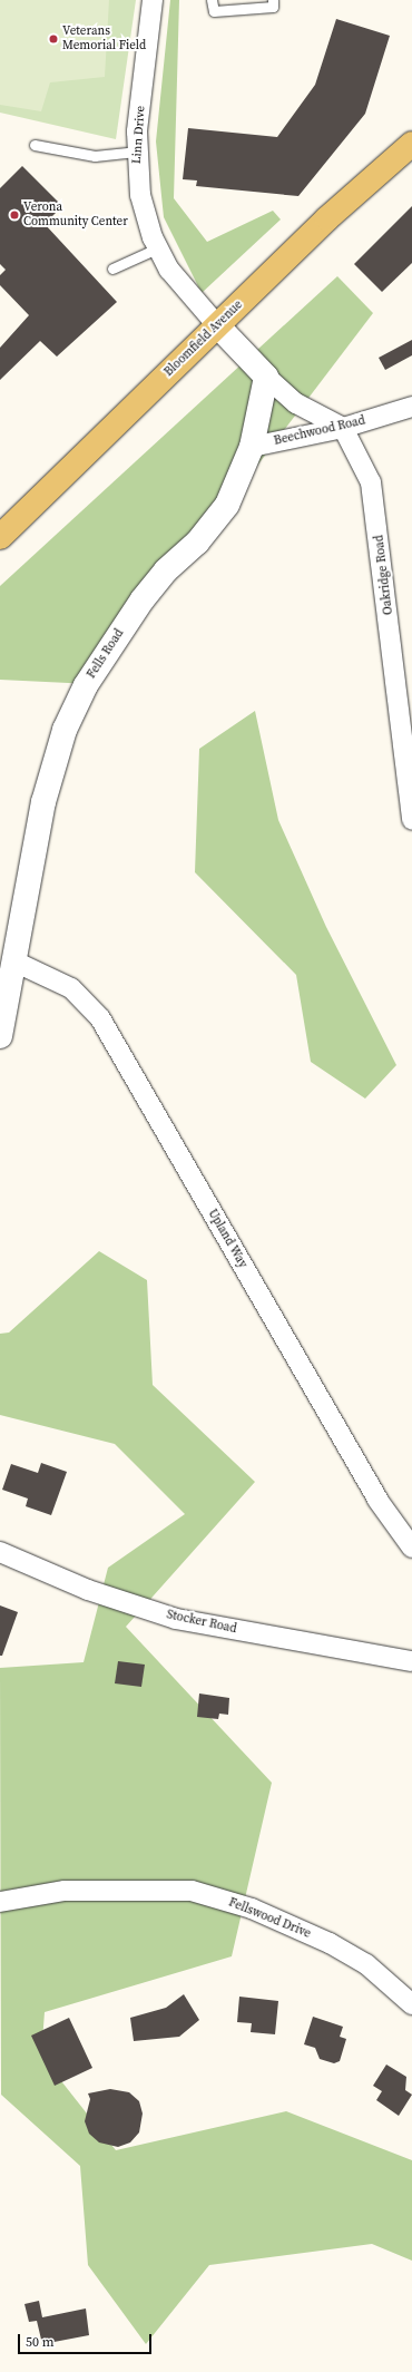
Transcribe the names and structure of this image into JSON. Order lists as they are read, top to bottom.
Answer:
{
  "streets": {
    "main road": ["Bloomfield Avenue"],
    "street": [
      "Linn Drive",
      "Beechwood Road",
      "Oakridge Road",
      "Fells Road",
      "Upland Way",
      "Stocker Road",
      "Fellswood Drive"
    ]
  },
  "crossings": [
    ["Linn Drive", "Bloomfield Avenue"],
    ["Beechwood Road", "Oakridge Road"],
    ["Beechwood Road", "Fells Road"],
    ["Fells Road", "Upland Way"]
  ],
  "places": ["Veterans Memorial Field", "Verona Community Center"],
  "scale_bar": "50 m"
}
